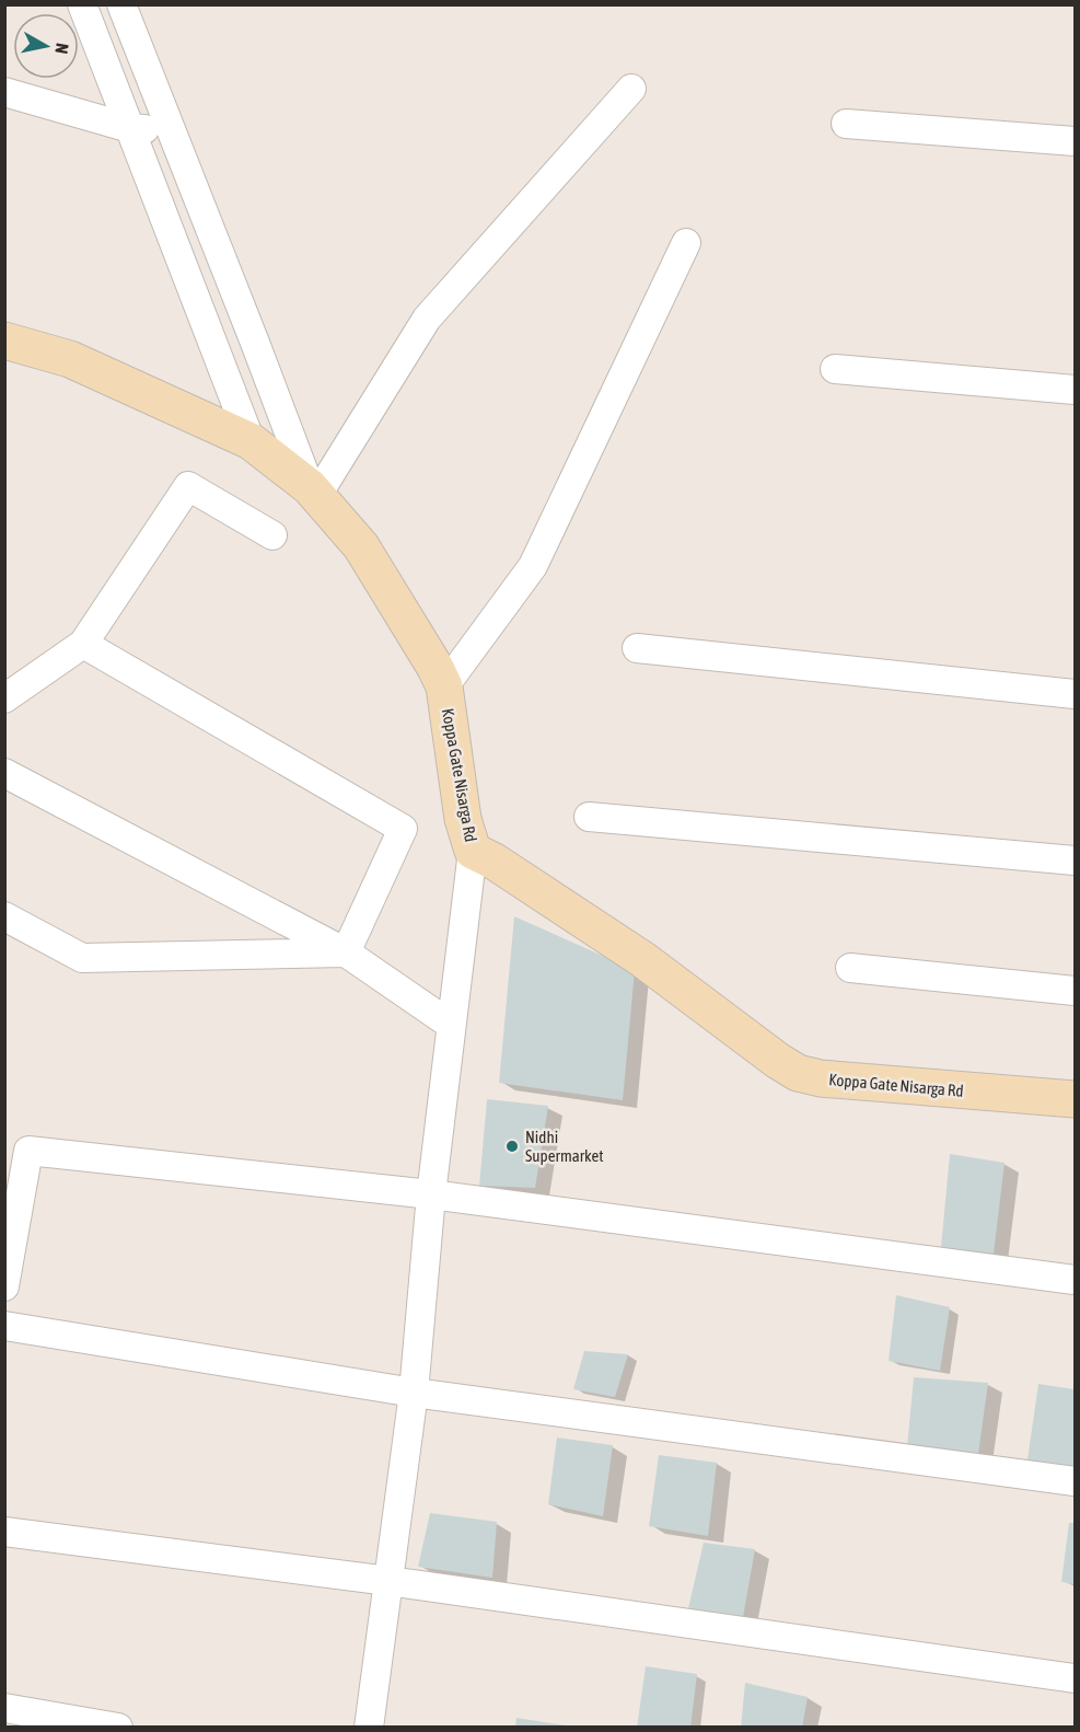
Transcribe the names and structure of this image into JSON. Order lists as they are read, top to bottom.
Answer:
{
  "streets": {
    "street": ["Koppa Gate Nisarga Rd"]
  },
  "places": ["Nidhi Supermarket"],
  "north": "right"
}
